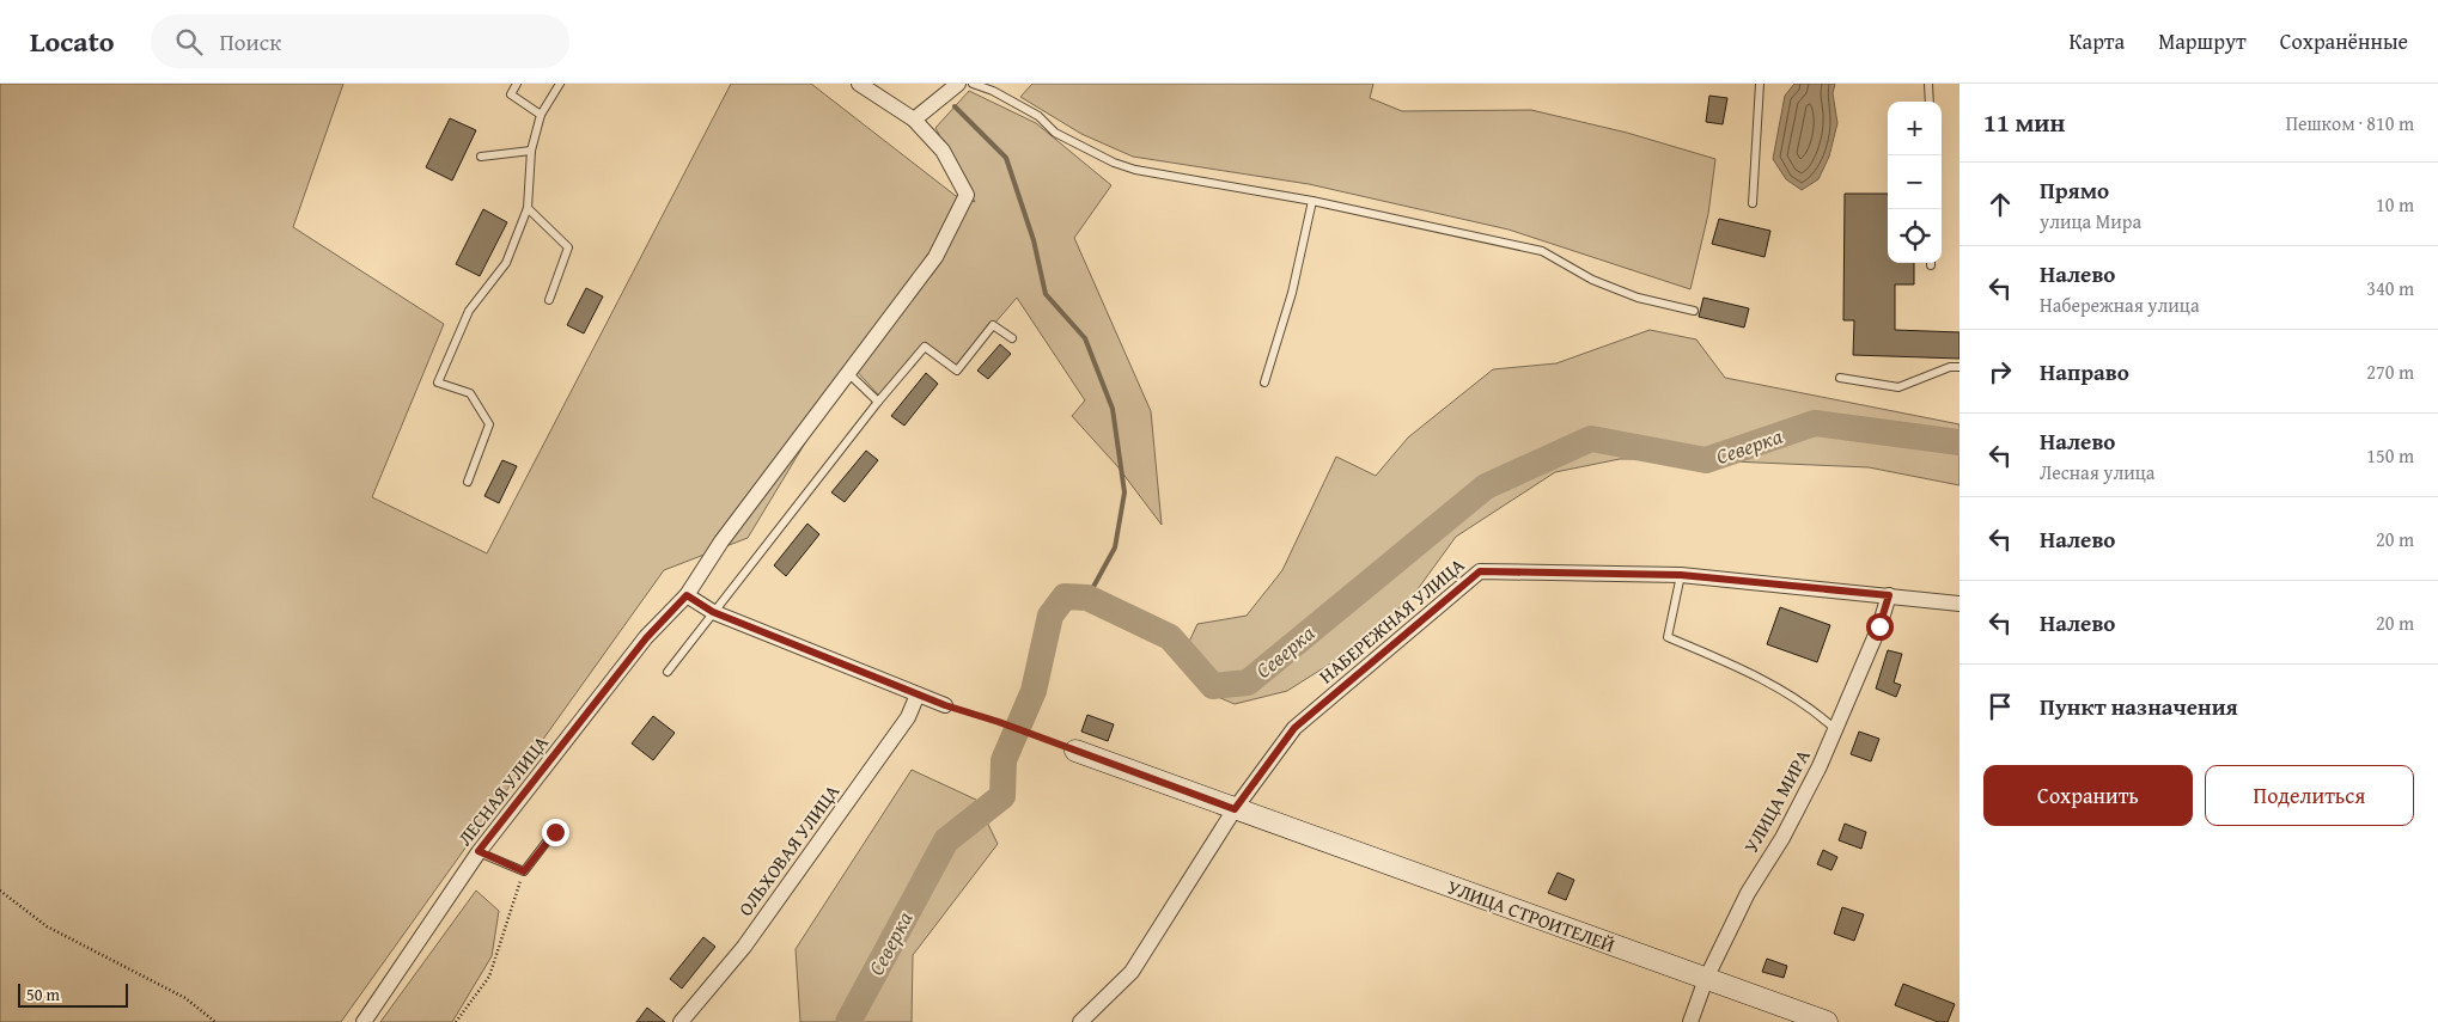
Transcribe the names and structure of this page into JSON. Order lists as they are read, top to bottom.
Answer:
{
  "streets": {
    "street": [
      "НАБЕРЕЖНАЯ УЛИЦА",
      "ЛЕСНАЯ УЛИЦА",
      "УЛИЦА МИРА",
      "ОЛЬХОВАЯ УЛИЦА",
      "УЛИЦА СТРОИТЕЛЕЙ"
    ]
  },
  "crossings": [
    ["НАБЕРЕЖНАЯ УЛИЦА", "УЛИЦА МИРА"],
    ["НАБЕРЕЖНАЯ УЛИЦА", "УЛИЦА СТРОИТЕЛЕЙ"],
    ["УЛИЦА МИРА", "УЛИЦА СТРОИТЕЛЕЙ"]
  ],
  "water": ["Северка"],
  "scale_bar": "50 m",
  "page": {
    "header": "Locato",
    "search": "Поиск",
    "nav": ["Карта", "Маршрут", "Сохранённые"],
    "heading": ["11 мин", "Пешком · 810 m"],
    "map_buttons": ["+", "−"],
    "list": [
      ["Прямо", "улица Мира", "10 m"],
      ["Налево", "Набережная улица", "340 m"],
      ["Направо", "270 m"],
      ["Налево", "Лесная улица", "150 m"],
      ["Налево", "20 m"],
      ["Налево", "20 m"],
      "Пункт назначения"
    ],
    "buttons": ["Сохранить", "Поделиться"],
    "scale": "50 m"
  }
}
